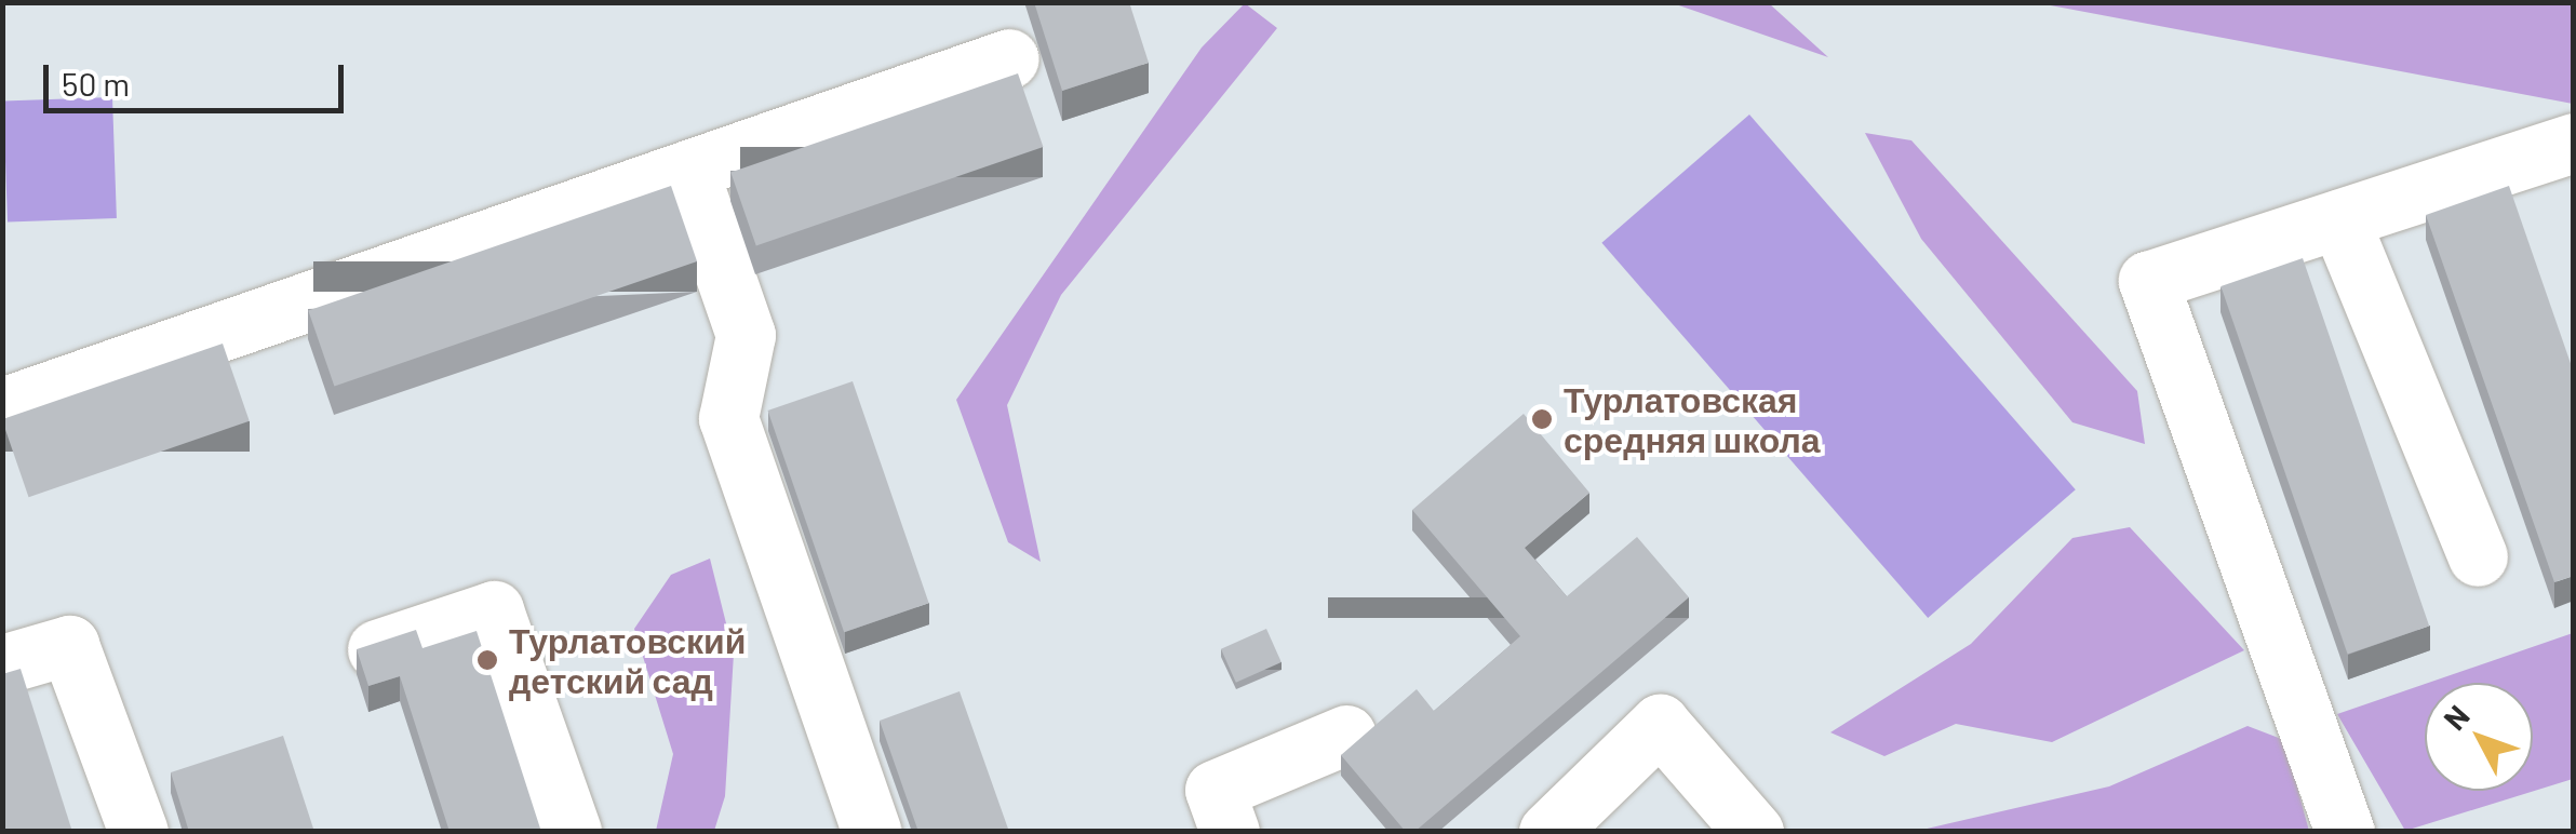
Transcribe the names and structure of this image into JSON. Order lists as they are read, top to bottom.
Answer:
{
  "places": ["Турлатовская средняя школа", "Турлатовский детский сад"],
  "scale_bar": "50 m",
  "north": "top left"
}
